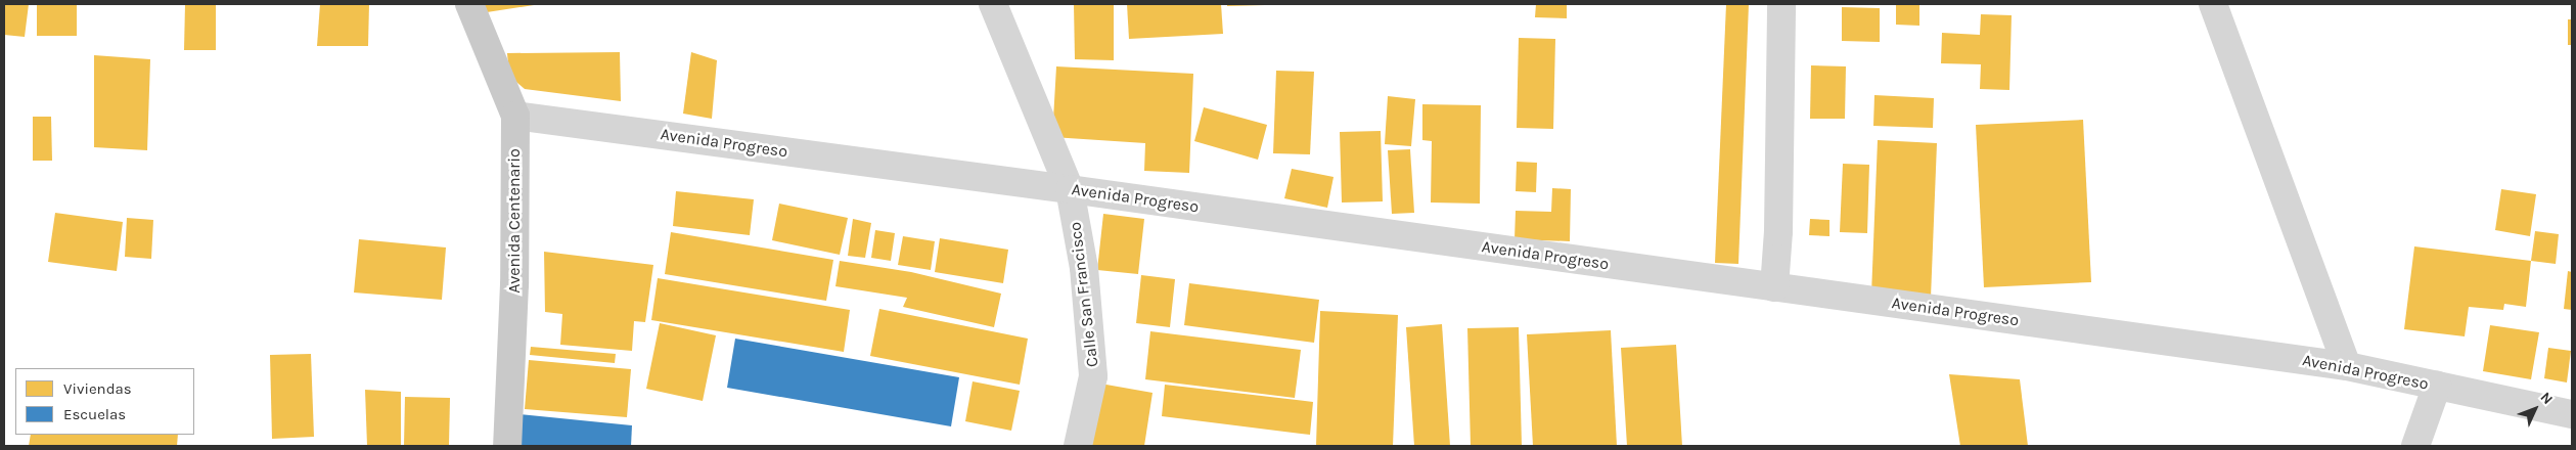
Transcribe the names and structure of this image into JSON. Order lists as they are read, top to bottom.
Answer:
{
  "streets": {
    "main road": ["Avenida Centenario"],
    "street": ["Avenida Progreso", "Calle San Francisco"]
  },
  "crossings": [
    ["Avenida Progreso", "Avenida Centenario"],
    ["Avenida Progreso", "Calle San Francisco"]
  ],
  "legend": ["Viviendas", "Escuelas"],
  "north": "top right"
}
